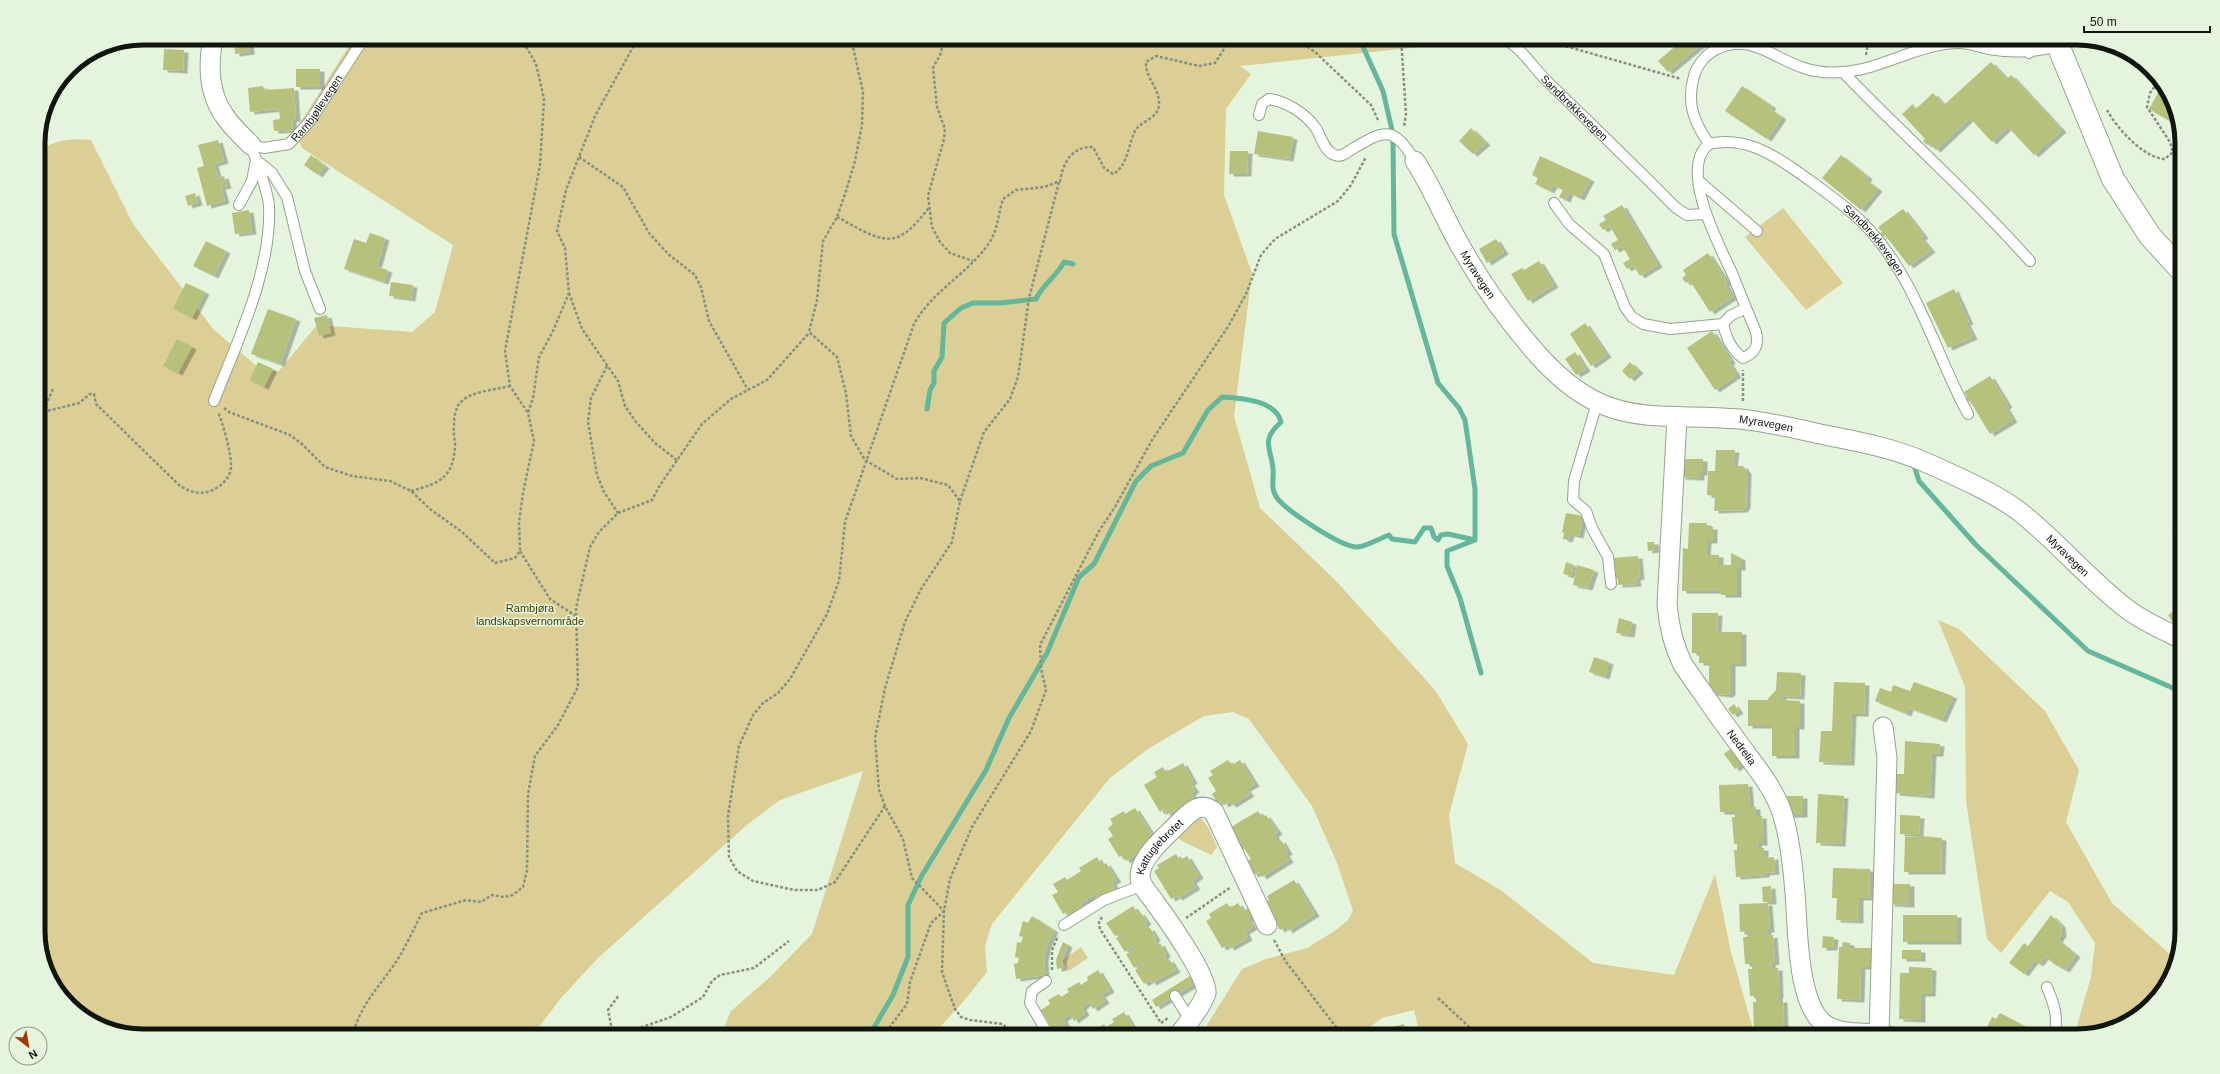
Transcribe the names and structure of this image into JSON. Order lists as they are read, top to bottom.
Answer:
{
  "streets": {
    "street": ["Myravegen", "Nedrelia", "Kattuglebrotet"],
    "lane": ["Rambjøllevegen", "Sandbrekkevegen"]
  },
  "crossings": [
    ["Myravegen", "Nedrelia"]
  ],
  "parks": ["Rambjøra landskapsvernområde"],
  "scale_bar": "50 m",
  "north": "bottom right"
}
